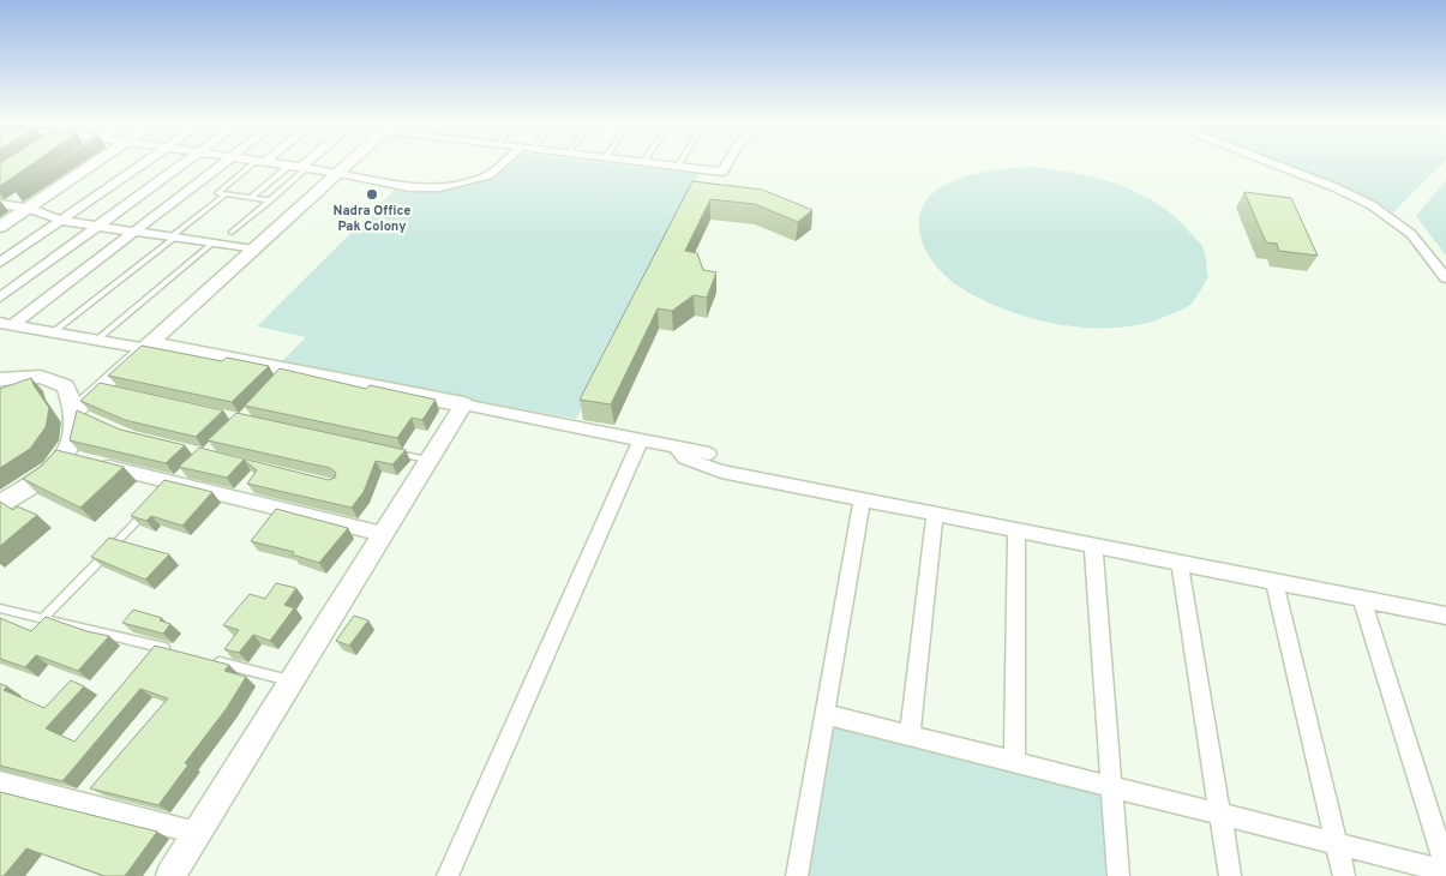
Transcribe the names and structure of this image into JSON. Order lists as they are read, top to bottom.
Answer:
{
  "places": ["Nadra Office Pak Colony"]
}
